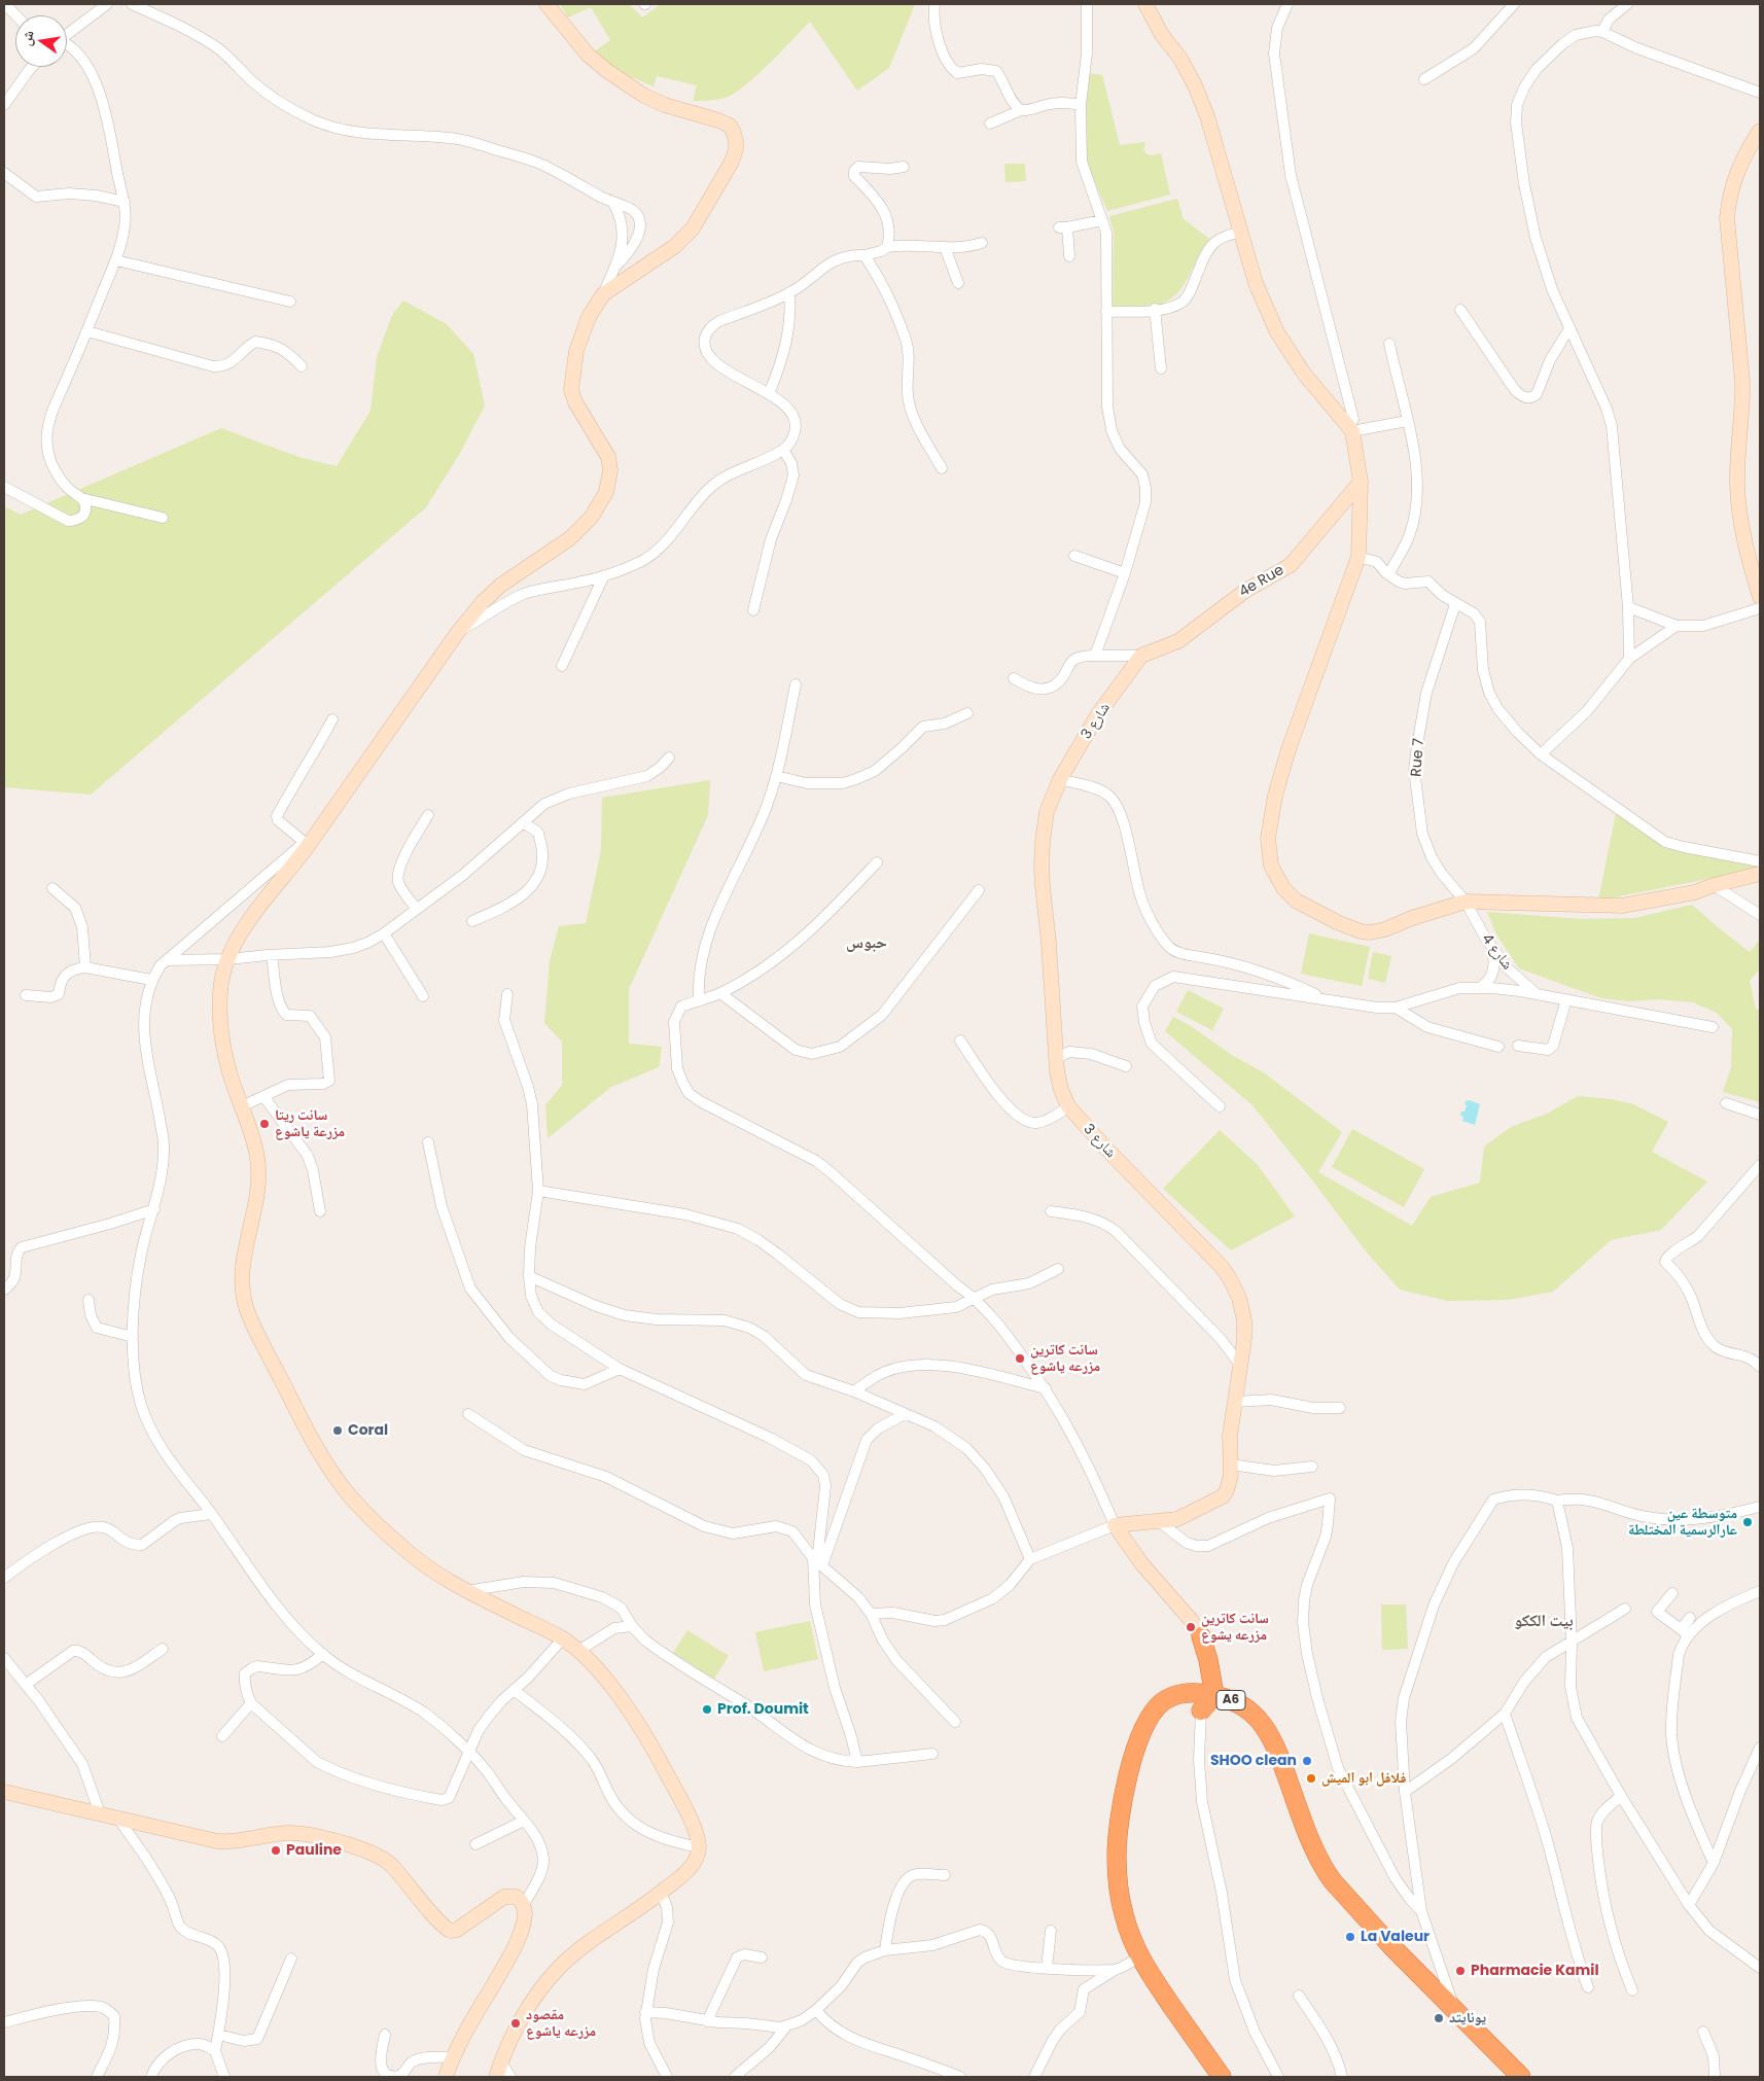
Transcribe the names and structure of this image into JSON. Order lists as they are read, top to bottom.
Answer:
{
  "streets": {
    "highway": ["A6"],
    "street": [
      "4e Rue",
      "شارع 3",
      "Rue 7",
      "شارع 4"
    ]
  },
  "crossings": [
    ["4e Rue", "شارع 3"],
    ["Rue 7", "شارع 4"]
  ],
  "districts": ["حبوس", "بيت الككو"],
  "places": [
    "سانت ريتا مزرعة ياشوع",
    "سانت كاترين مزرعه ياشوع",
    "Coral",
    "متوسطة عين عارالرسمية المختلطة",
    "سانت كاترين مزرعه يشوع",
    "Prof. Doumit",
    "SHOO clean",
    "فلافل ابو الميش",
    "Pauline",
    "La Valeur",
    "Pharmacie Kamil",
    "يونايتد",
    "مقصود مزرعه ياشوع"
  ],
  "north": "left"
}
